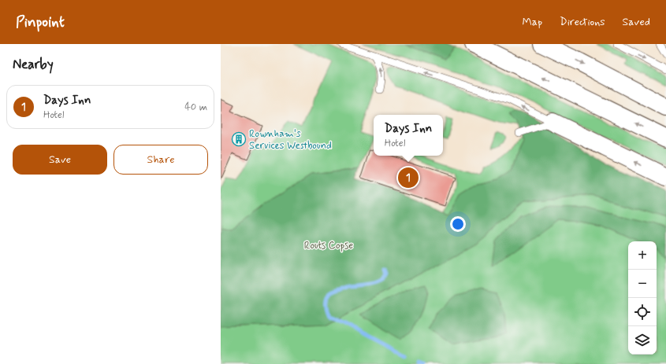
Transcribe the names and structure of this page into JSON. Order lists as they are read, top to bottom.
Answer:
{
  "parks": ["Routs Copse"],
  "places": {
    "building": ["Rownham's Services Westbound"]
  },
  "page": {
    "header": "Pinpoint",
    "nav": ["Map", "Directions", "Saved"],
    "heading": "Nearby",
    "list": [
      {
        "mark": "1",
        "name": "Days Inn",
        "note": "Hotel",
        "value": "40 m"
      }
    ],
    "popup": ["Days Inn", "Hotel"],
    "buttons": ["Save", "Share"],
    "pins": "1",
    "map_buttons": ["+", "−"]
  }
}
